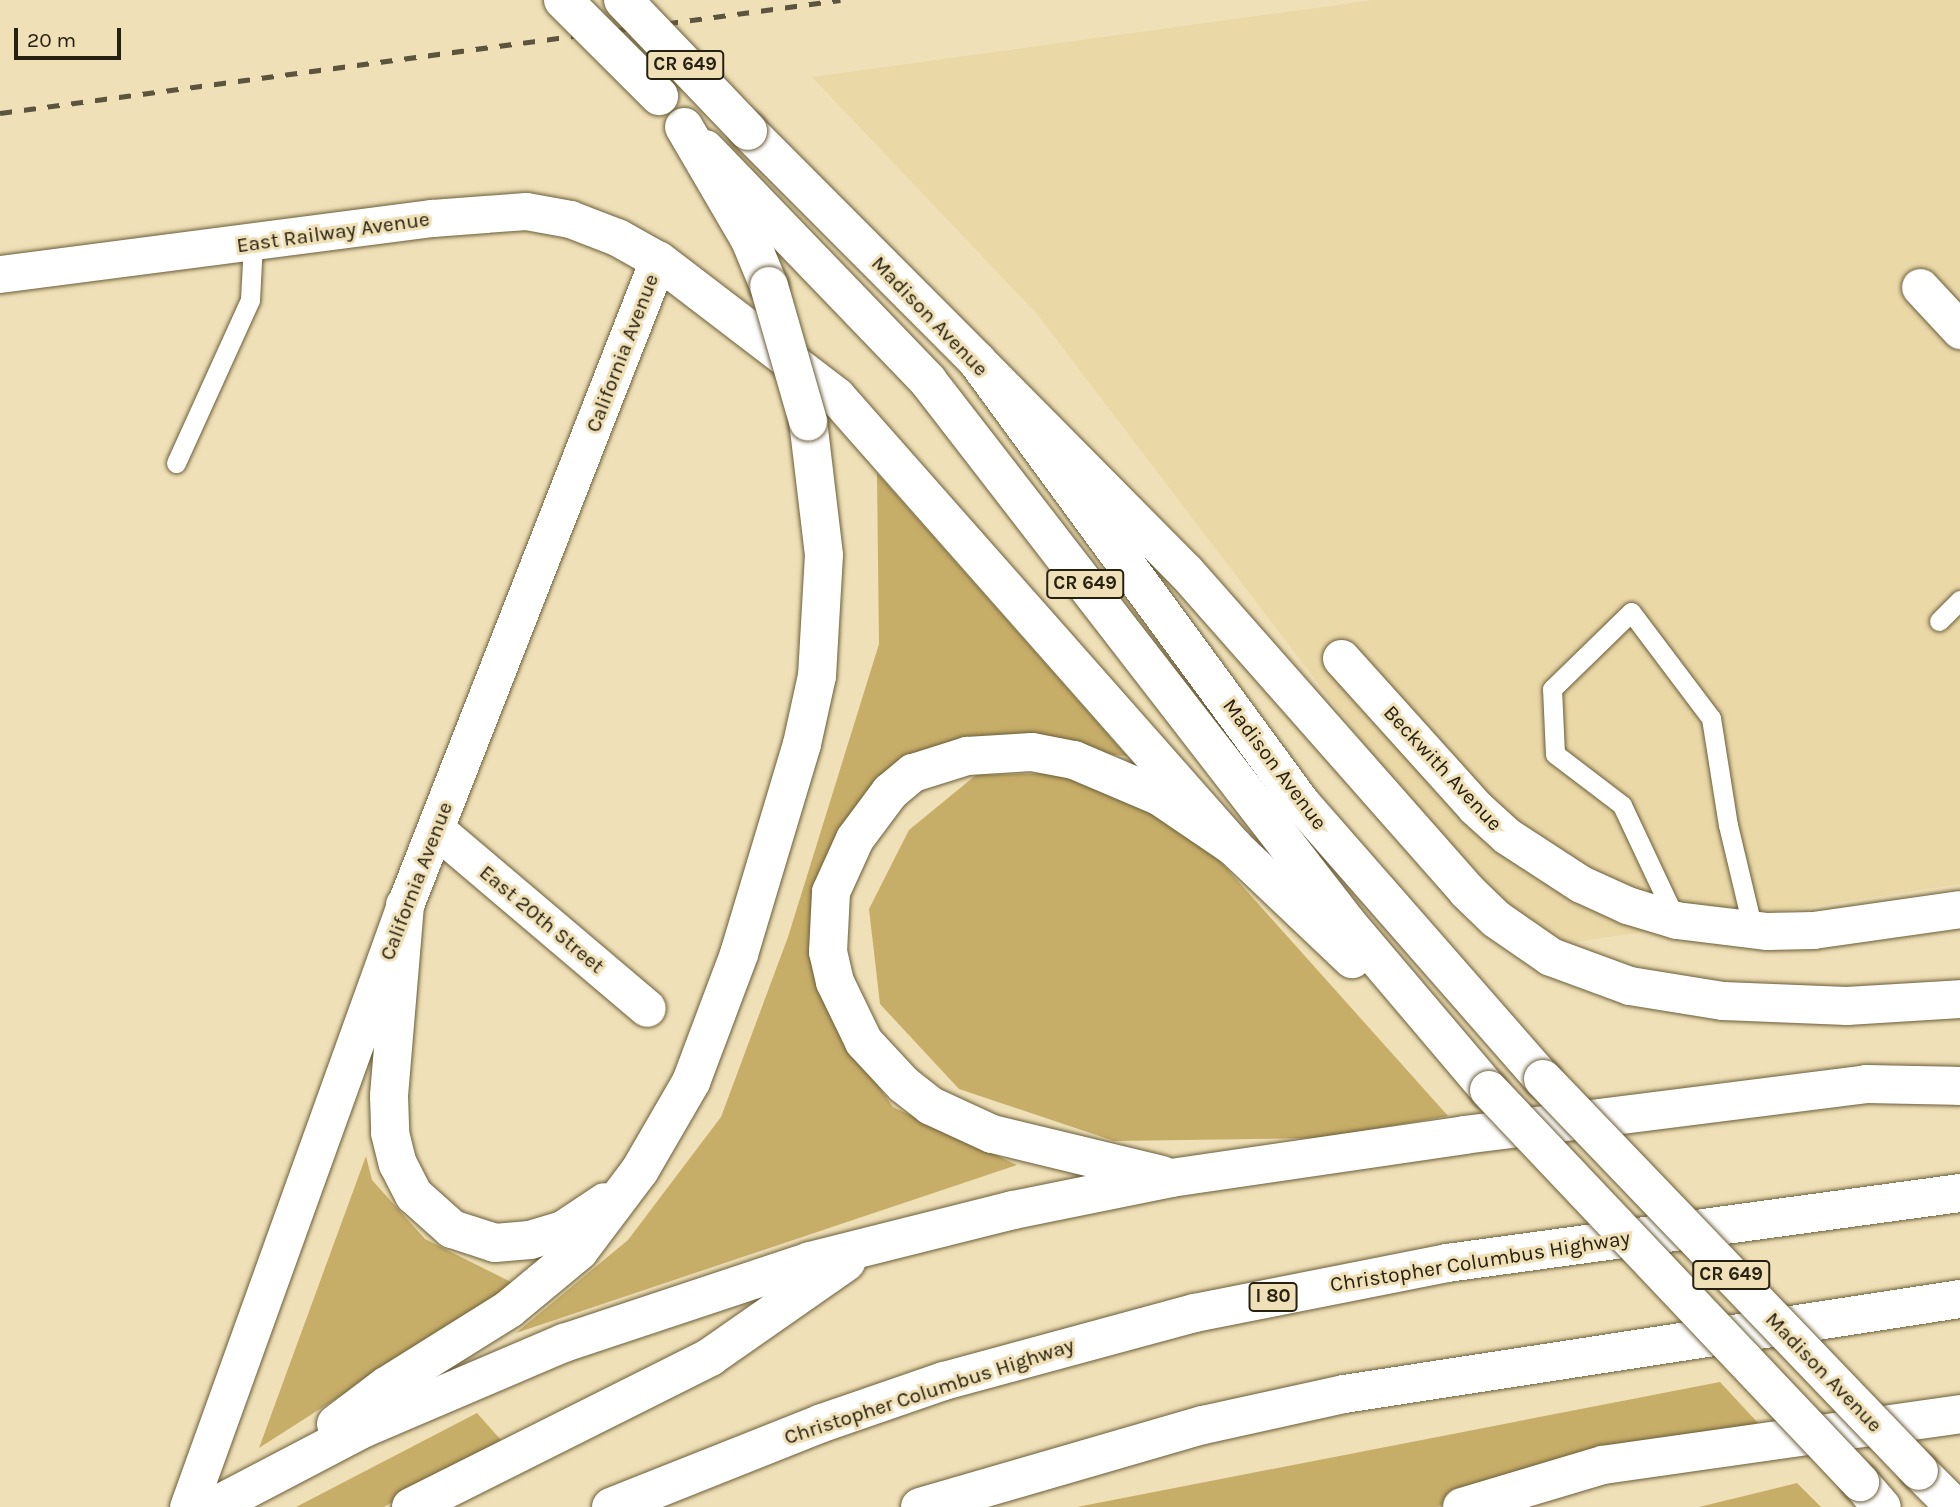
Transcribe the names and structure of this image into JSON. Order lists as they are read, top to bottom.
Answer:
{
  "streets": {
    "main road": [
      "CR 649",
      "Madison Avenue",
      "Christopher Columbus Highway",
      "I 80"
    ],
    "street": [
      "East Railway Avenue",
      "California Avenue",
      "Beckwith Avenue",
      "East 20th Street"
    ]
  },
  "crossings": [
    ["East Railway Avenue", "California Avenue"],
    ["California Avenue", "East 20th Street"]
  ],
  "scale_bar": "20 m"
}
